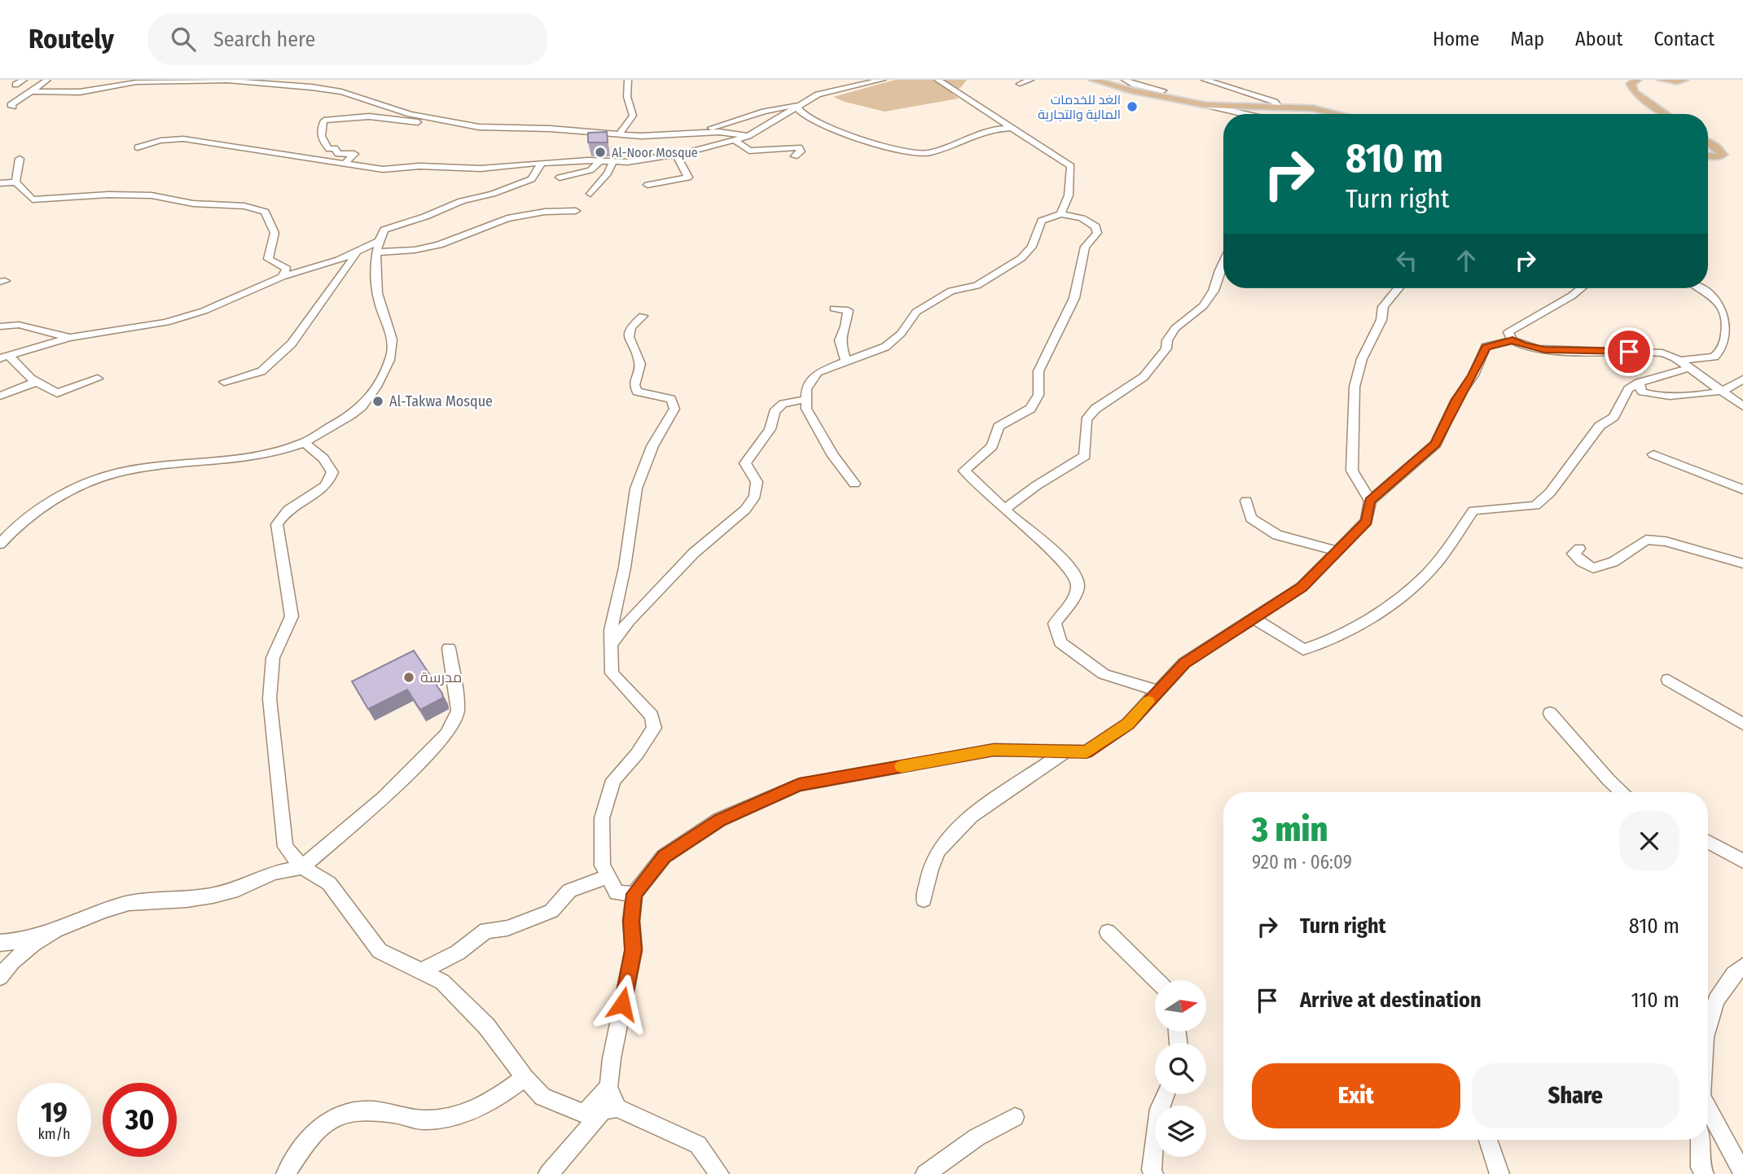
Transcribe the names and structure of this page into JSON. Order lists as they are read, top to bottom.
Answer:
{
  "places": [
    "الغد للخدمات المالية والتجارية",
    "Al-Noor Mosque",
    "Al-Takwa Mosque",
    "مدرسة"
  ],
  "north": "right",
  "page": {
    "header": "Routely",
    "search": "Search here",
    "nav": [
      "Home",
      "Map",
      "About",
      "Contact"
    ],
    "turn": ["810 m", "Turn right"],
    "heading": ["3 min", "920 m · 06:09"],
    "list": [
      {
        "name": "Turn right",
        "value": "810 m"
      },
      {
        "name": "Arrive at destination",
        "value": "110 m"
      }
    ],
    "buttons": ["Exit", "Share"],
    "speed": "19 km/h",
    "limit": "30"
  }
}
